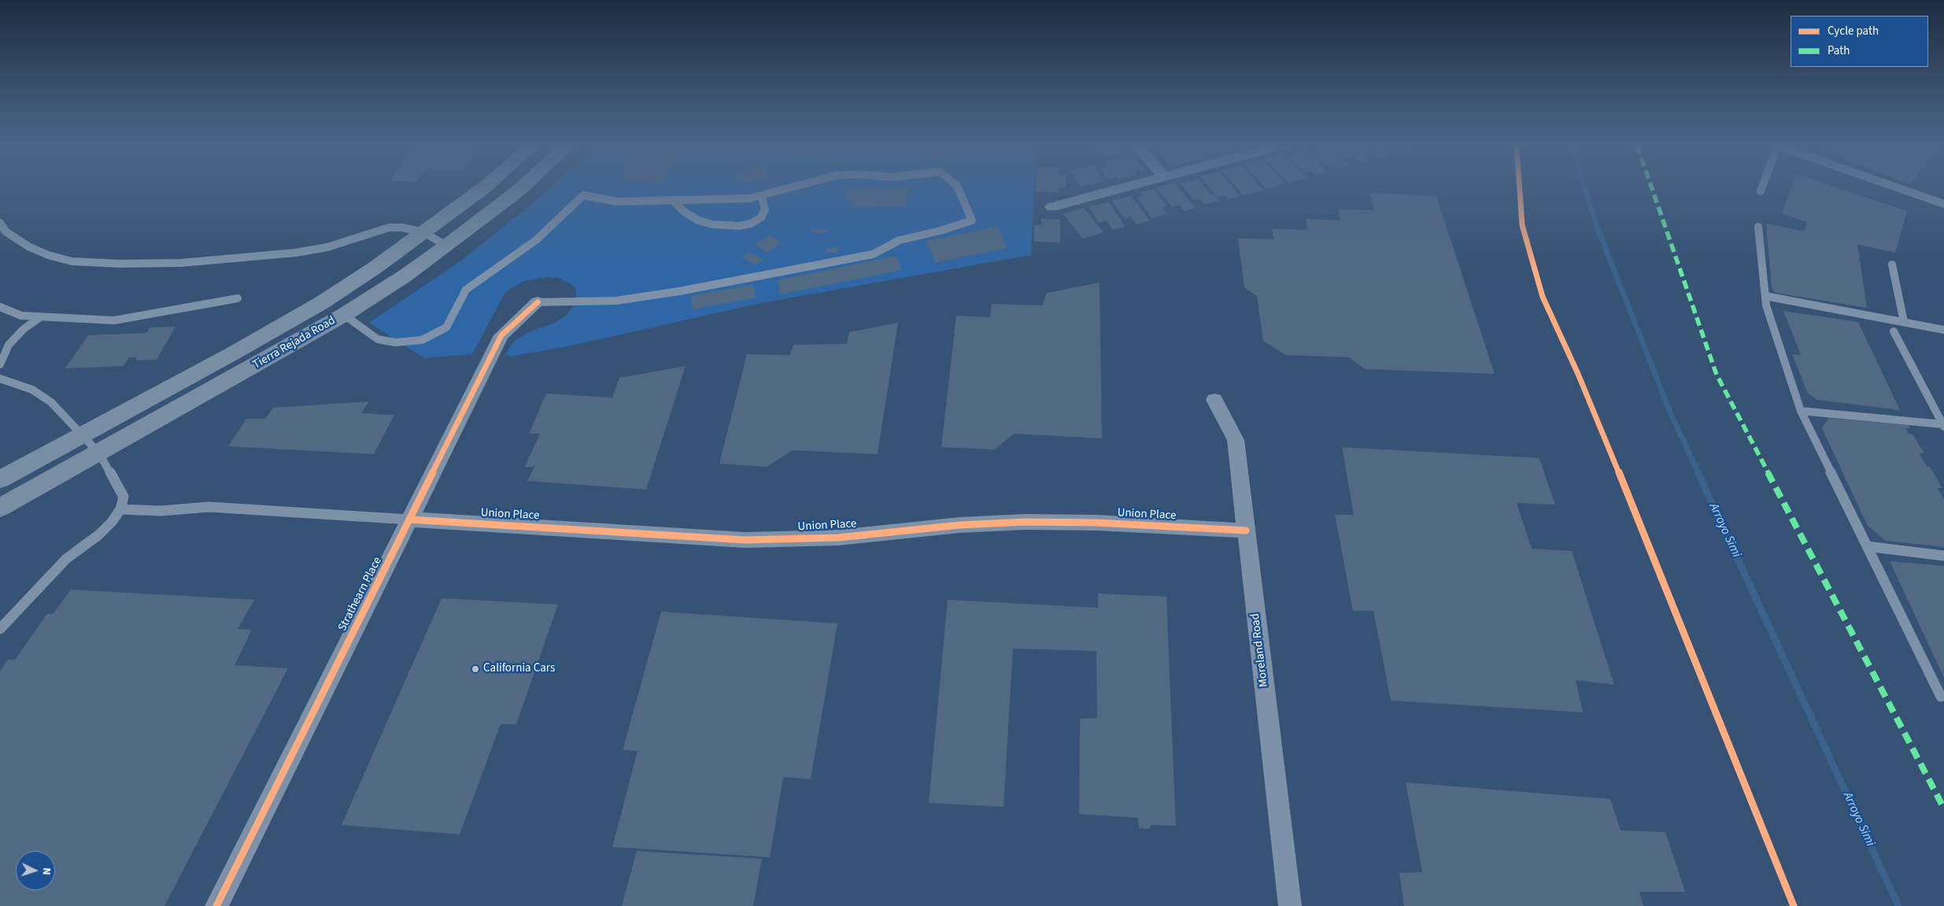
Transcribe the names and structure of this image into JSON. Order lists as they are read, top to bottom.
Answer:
{
  "streets": {
    "main road": ["Tierra Rejada Road"],
    "street": ["Union Place", "Strathearn Place", "Moreland Road"]
  },
  "crossings": [
    ["Union Place", "Strathearn Place"],
    ["Union Place", "Moreland Road"]
  ],
  "water": ["Arroyo Simi"],
  "places": ["California Cars"],
  "legend": ["Cycle path", "Path"],
  "north": "right"
}
